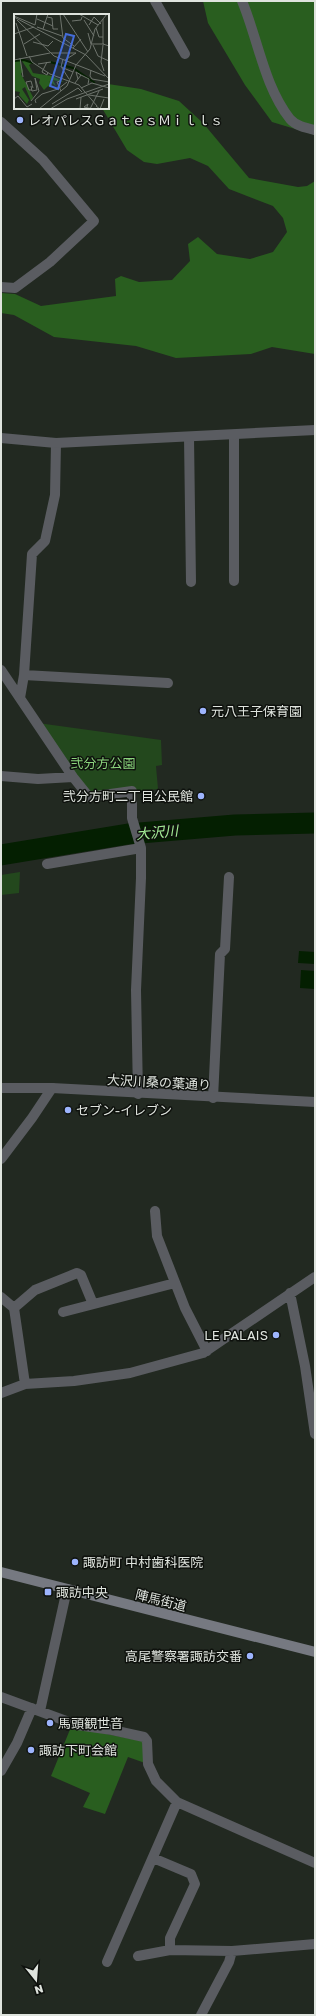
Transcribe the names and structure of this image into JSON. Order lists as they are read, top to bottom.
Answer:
{
  "streets": {
    "main road": ["陣馬街道"],
    "street": ["大沢川桑の葉通り"]
  },
  "water": ["大沢川"],
  "parks": ["弐分方公園"],
  "places": {
    "other": [
      "レオパレスＧａｔｅｓＭｉｌｌｓ",
      "元八王子保育園",
      "弐分方町二丁目公民館",
      "セブン-イレブン",
      "LE PALAIS",
      "諏訪町 中村歯科医院",
      "高尾警察署諏訪交番",
      "馬頭観世音",
      "諏訪下町会館"
    ],
    "transit": ["諏訪中央"]
  },
  "north": "bottom"
}
